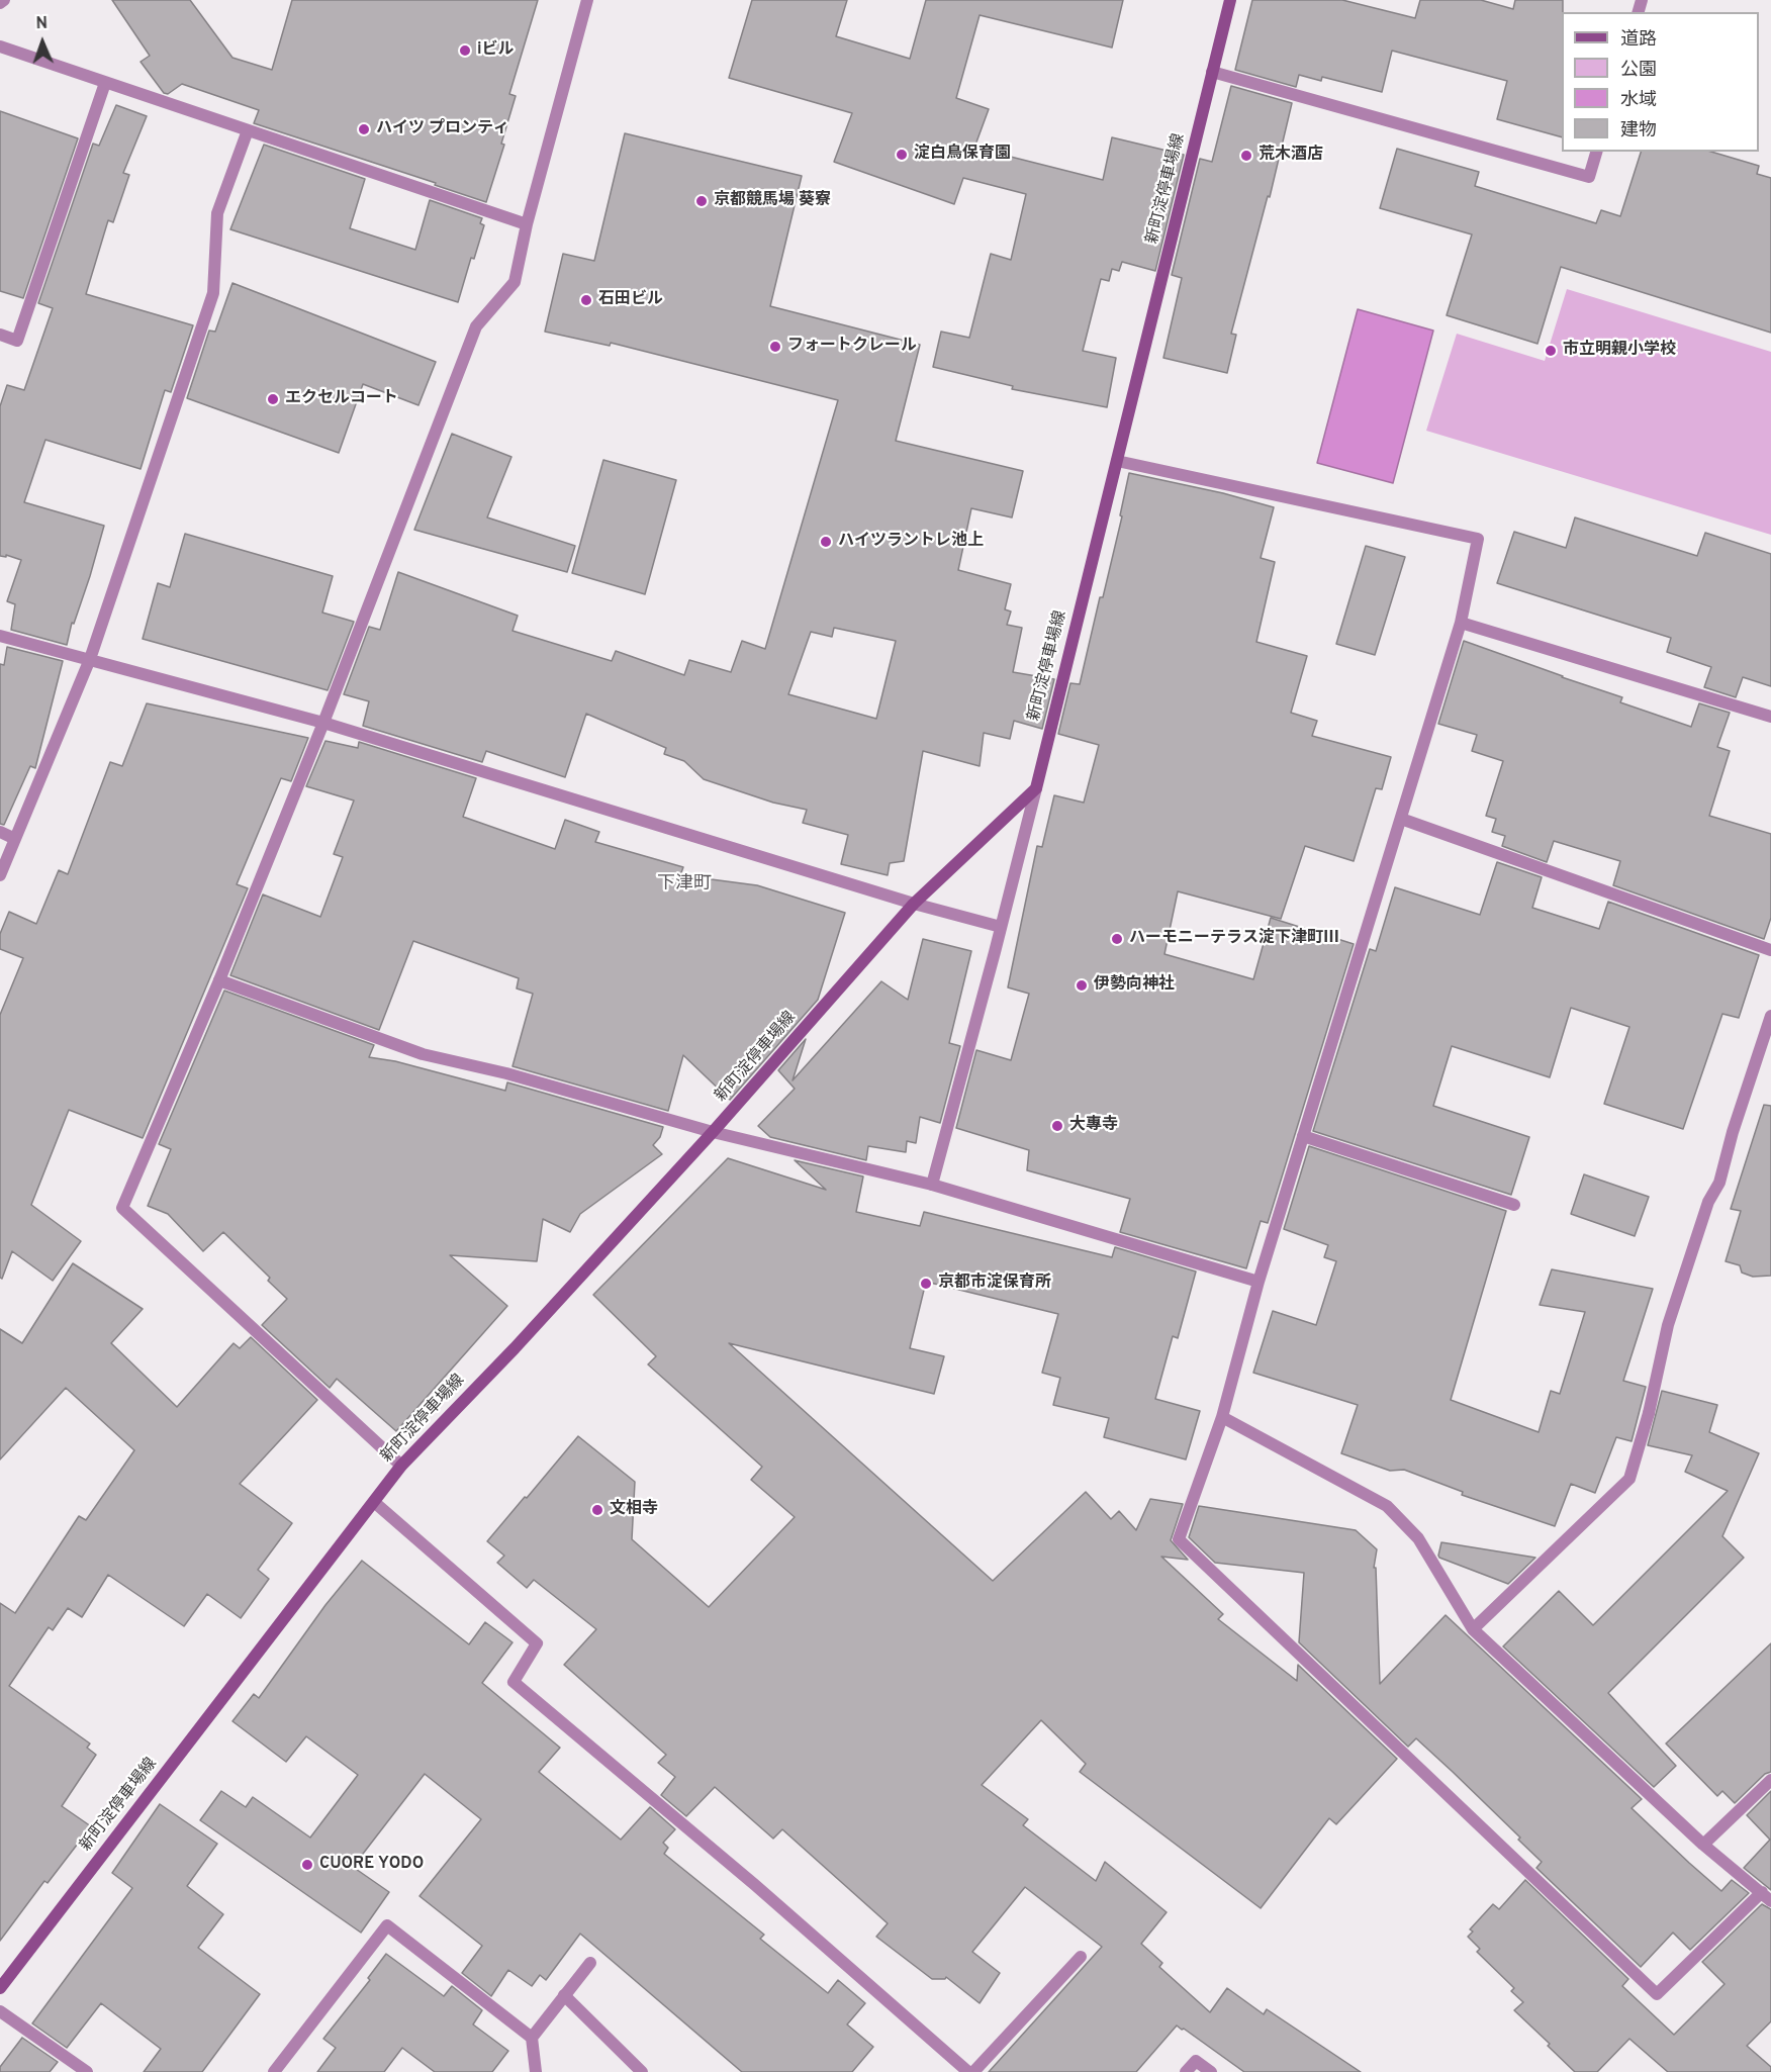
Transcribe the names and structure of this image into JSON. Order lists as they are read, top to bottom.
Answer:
{
  "streets": {
    "main road": ["新町淀停車場線"]
  },
  "districts": ["下津町"],
  "places": [
    "iビル",
    "ハイツ プロンティ",
    "淀白鳥保育園",
    "荒木酒店",
    "京都競馬場 葵寮",
    "石田ビル",
    "フォートクレール",
    "市立明親小学校",
    "エクセルコート",
    "ハイツラントレ池上",
    "ハーモニーテラス淀下津町Ⅲ",
    "伊勢向神社",
    "大專寺",
    "京都市淀保育所",
    "文相寺",
    "CUORE YODO"
  ],
  "legend": [
    "道路",
    "公園",
    "水域",
    "建物"
  ],
  "north": "top"
}
